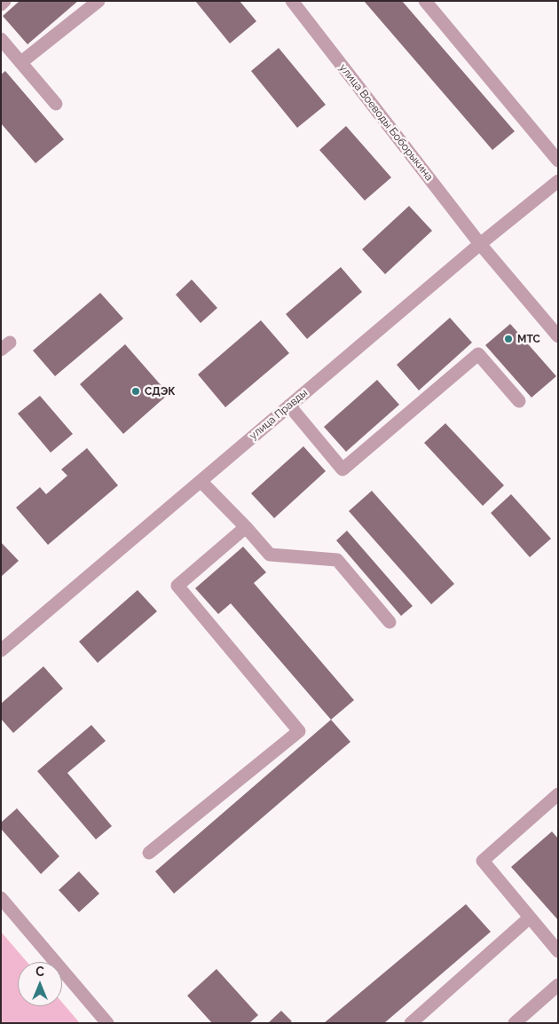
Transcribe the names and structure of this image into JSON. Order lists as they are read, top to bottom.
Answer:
{
  "streets": {
    "street": ["улица Воеводы Боборыкина", "улица Правды"]
  },
  "crossings": [
    ["улица Воеводы Боборыкина", "улица Правды"]
  ],
  "places": ["МТС", "СДЭК"],
  "north": "top"
}
